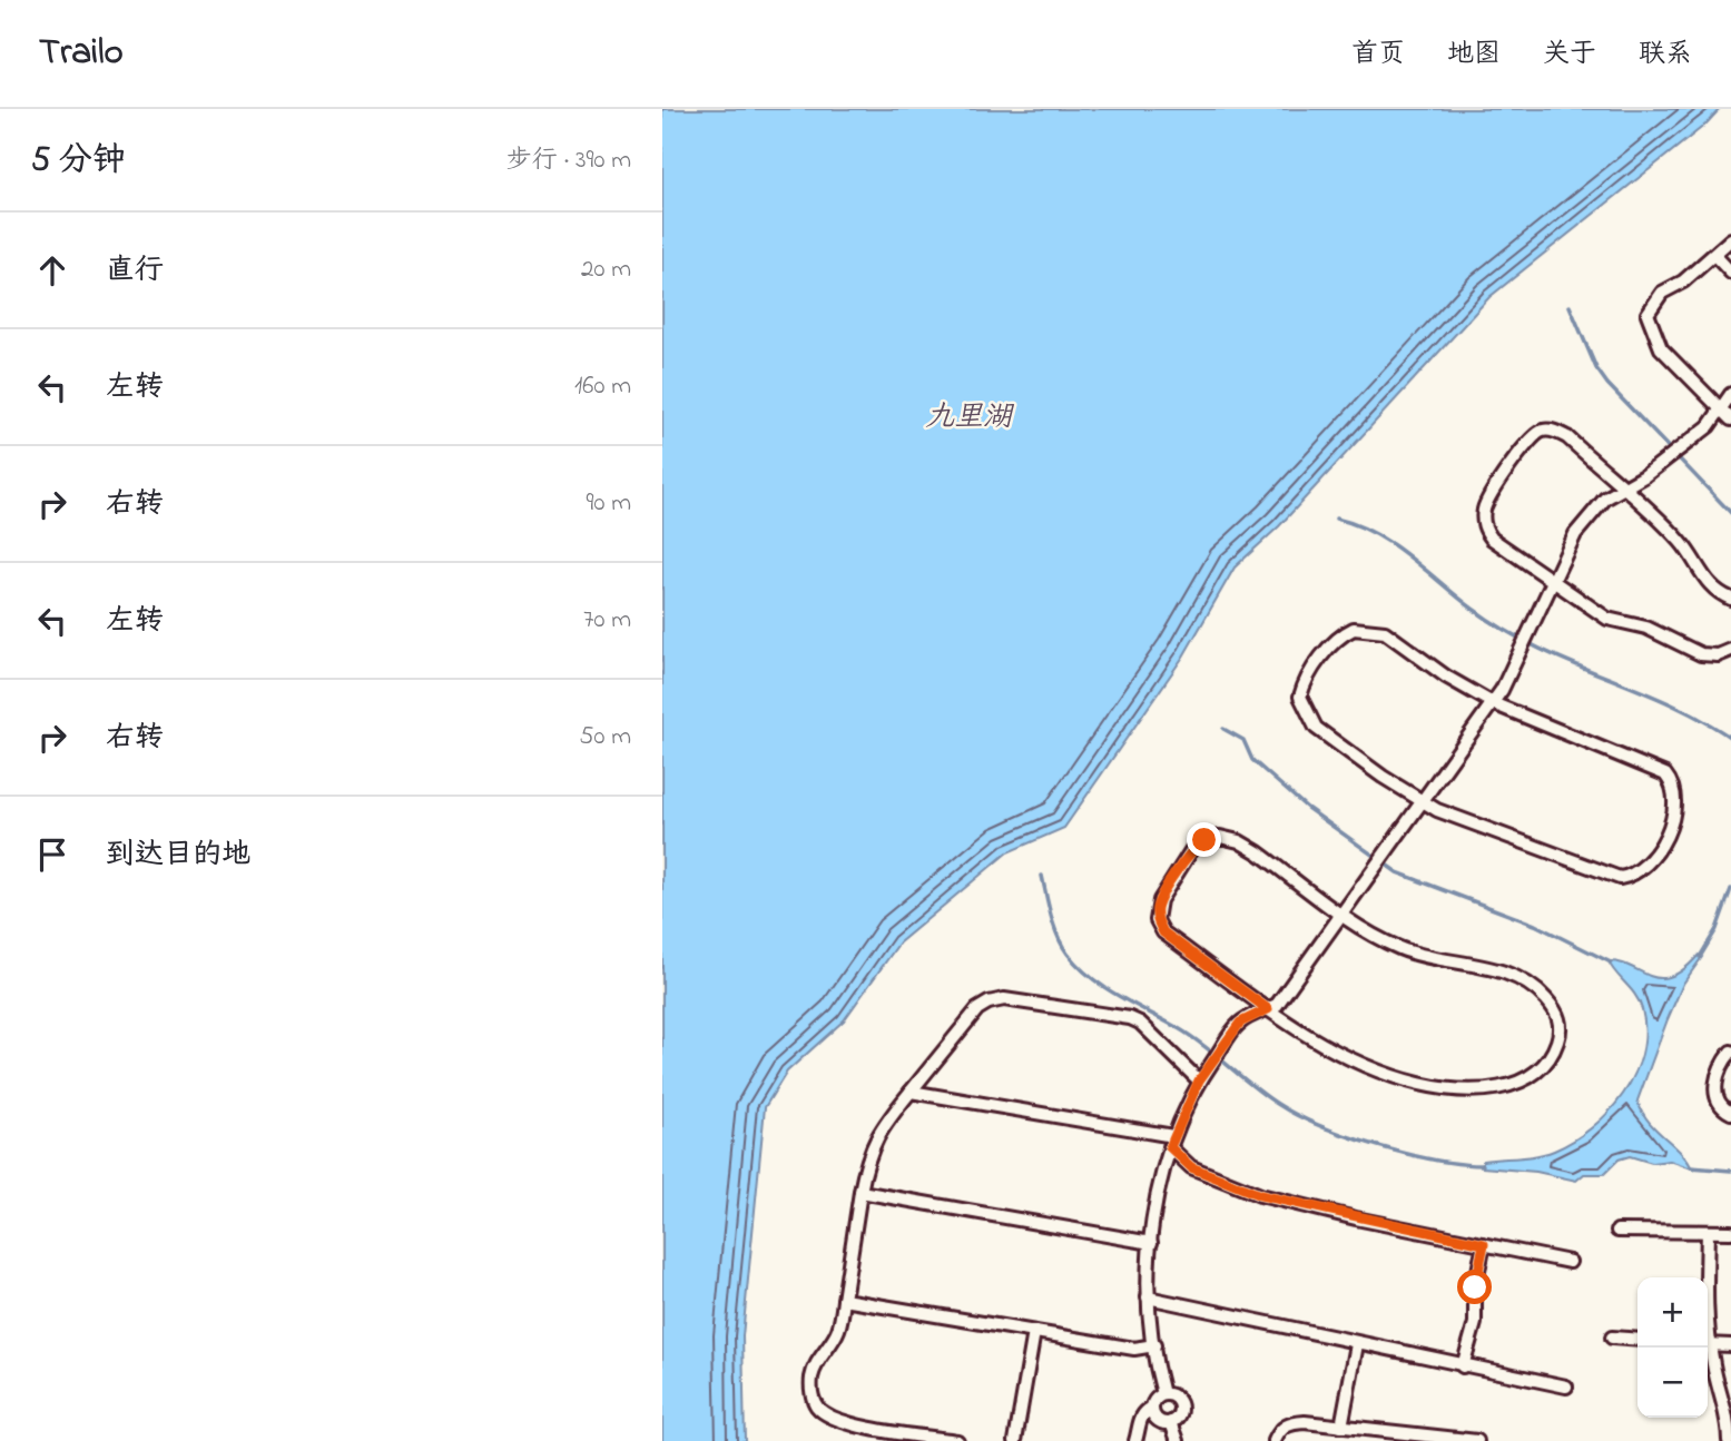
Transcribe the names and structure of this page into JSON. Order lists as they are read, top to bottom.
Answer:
{
  "water": ["九里湖"],
  "page": {
    "header": "Trailo",
    "nav": [
      "首页",
      "地图",
      "关于",
      "联系"
    ],
    "heading": ["5 分钟", "步行 · 390 m"],
    "list": [
      ["直行", "20 m"],
      ["左转", "160 m"],
      ["右转", "90 m"],
      ["左转", "70 m"],
      ["右转", "50 m"],
      "到达目的地"
    ],
    "map_buttons": ["+", "−"]
  }
}
